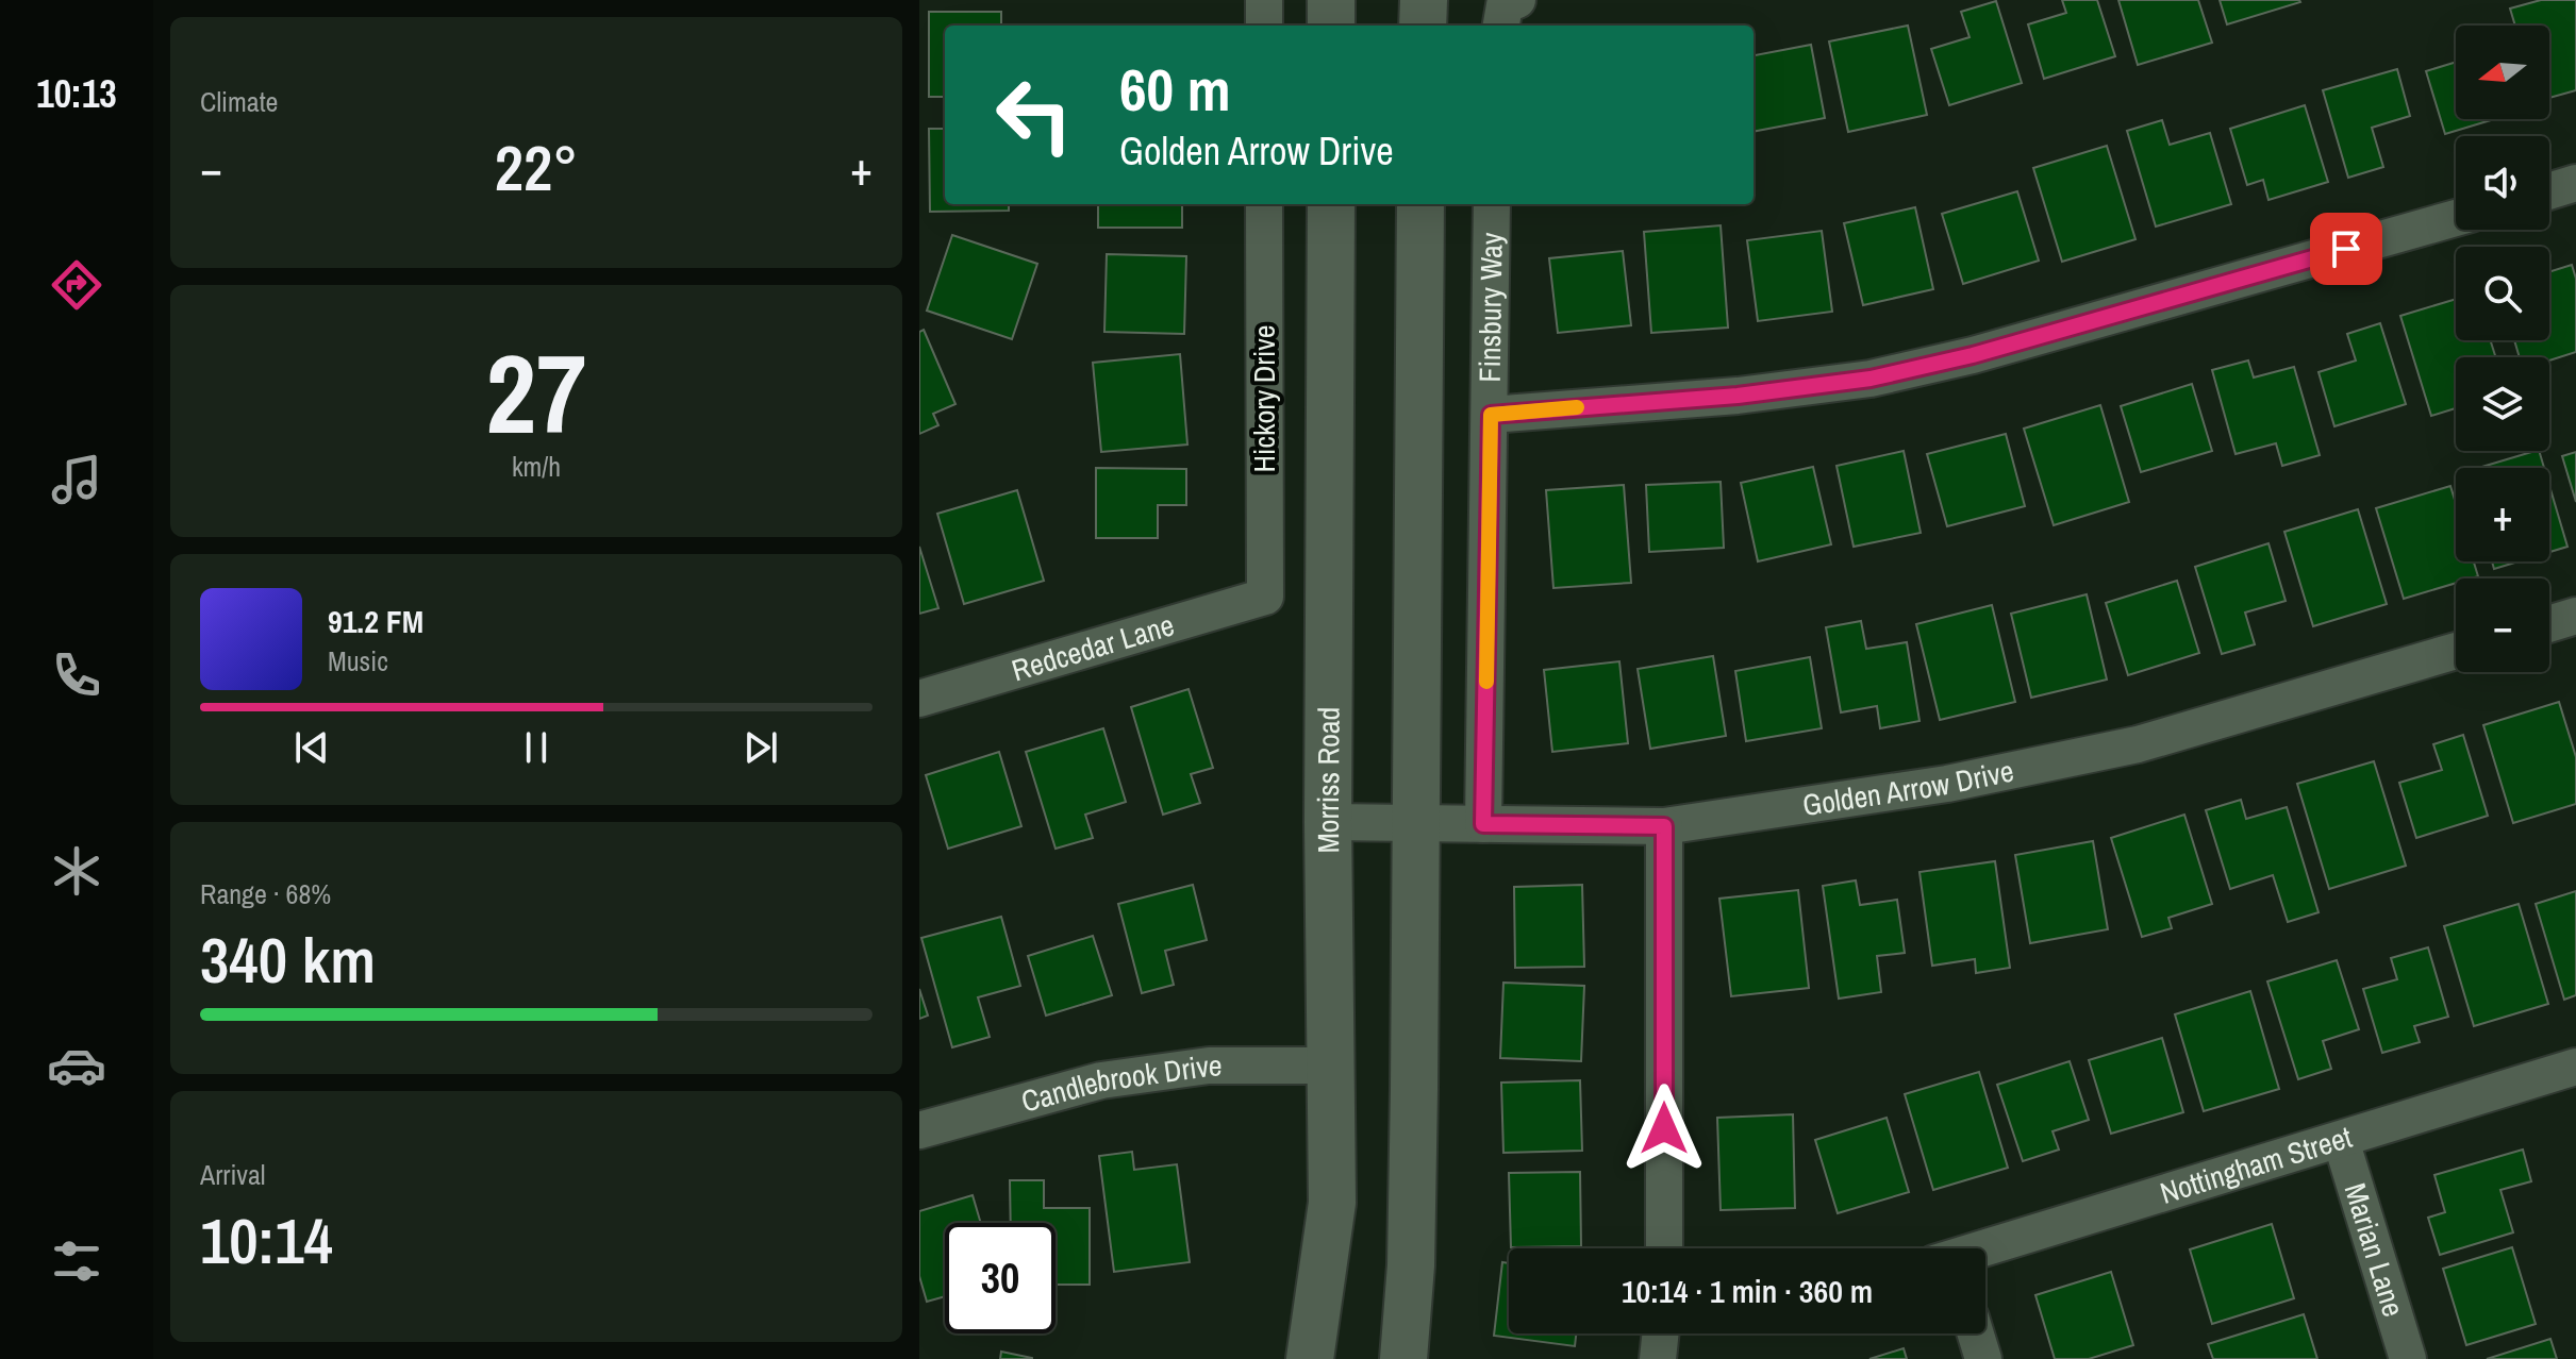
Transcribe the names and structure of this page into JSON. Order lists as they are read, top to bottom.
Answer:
{
  "streets": {
    "main road": ["Morriss Road"],
    "street": [
      "Finsbury Way",
      "Hickory Drive",
      "Redcedar Lane",
      "Golden Arrow Drive",
      "Candlebrook Drive",
      "Nottingham Street",
      "Marian Lane"
    ]
  },
  "crossings": [
    ["Finsbury Way", "Golden Arrow Drive"],
    ["Hickory Drive", "Redcedar Lane"],
    ["Morriss Road", "Golden Arrow Drive"],
    ["Morriss Road", "Candlebrook Drive"],
    ["Nottingham Street", "Marian Lane"]
  ],
  "north": "left",
  "page": {
    "tabs": "10:13",
    "tile": [
      "Climate",
      ["27", "km/h"],
      ["Range · 68%", "340 km"],
      ["Arrival", "10:14"]
    ],
    "map_buttons": ["+", "−"],
    "turn": ["60 m", "Golden Arrow Drive"],
    "heat": ["−", "22°", "+"],
    "song": ["91.2 FM", "Music"],
    "limit": "30",
    "trip": "10:14 · 1 min · 360 m"
  }
}
